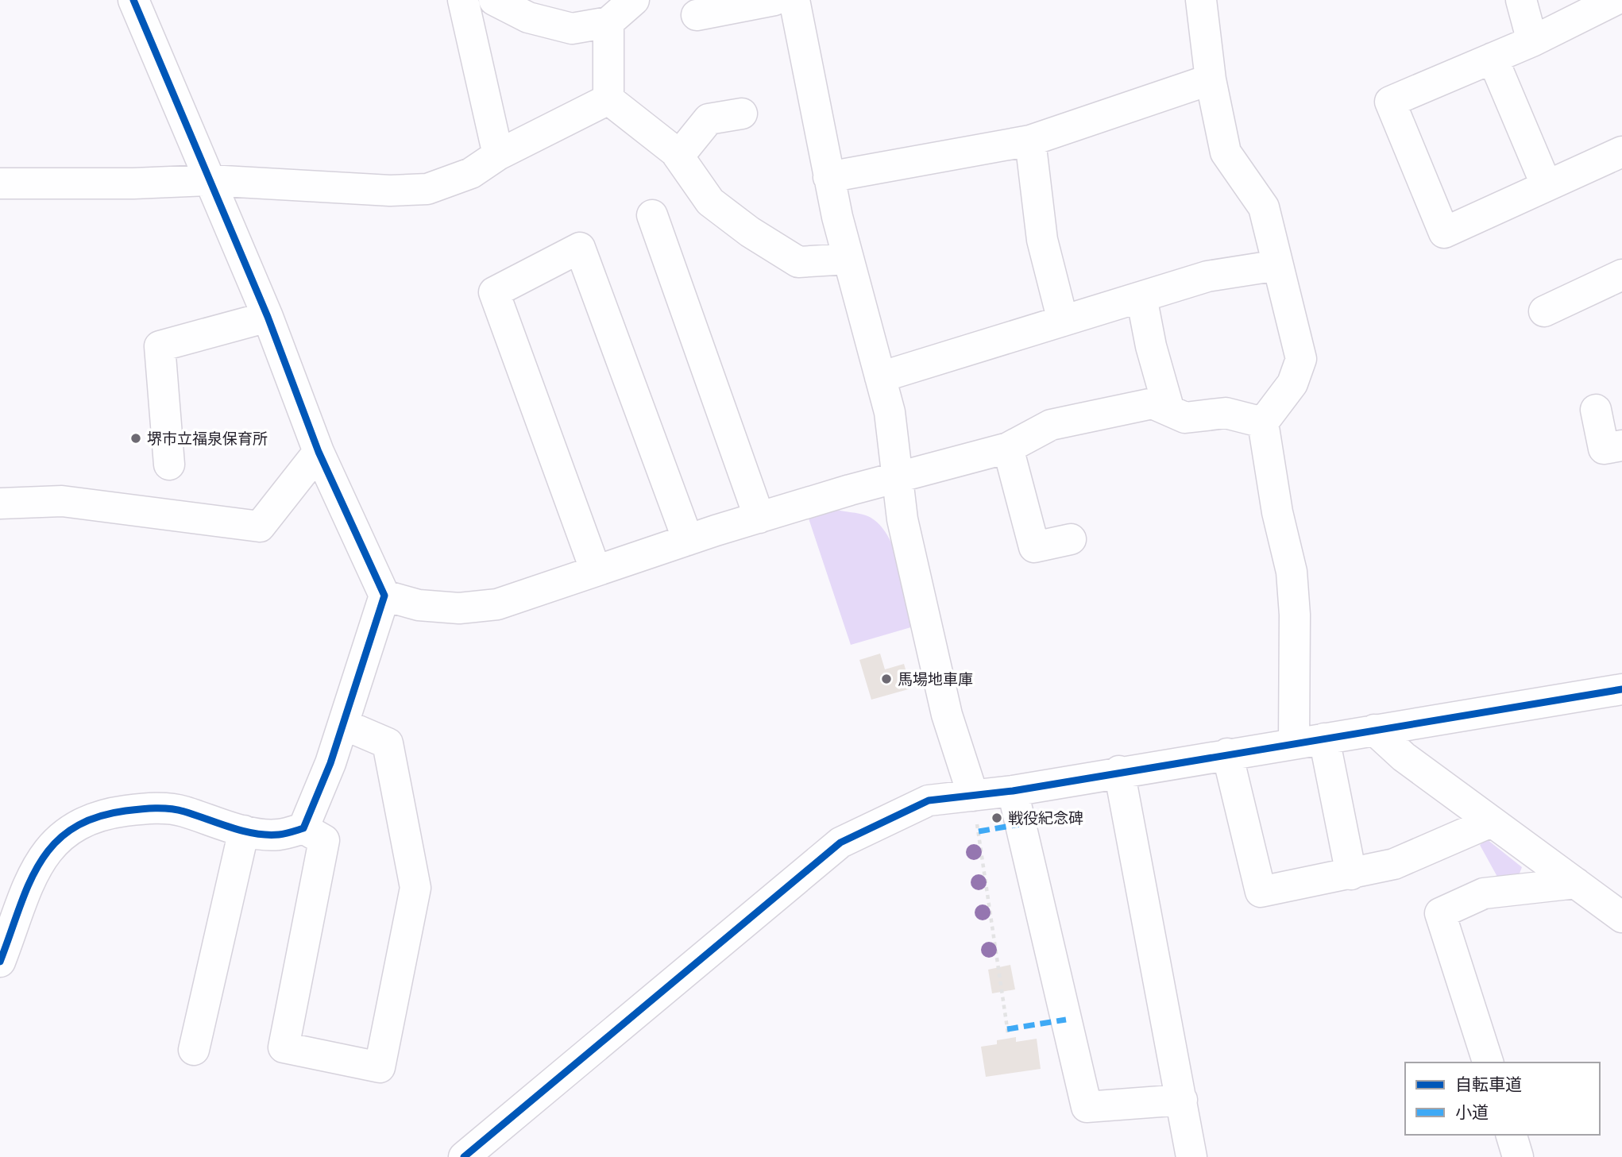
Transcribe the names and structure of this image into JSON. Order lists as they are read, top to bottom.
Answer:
{
  "places": ["堺市立福泉保育所", "馬場地車庫", "戦役紀念碑"],
  "legend": ["自転車道", "小道"]
}
